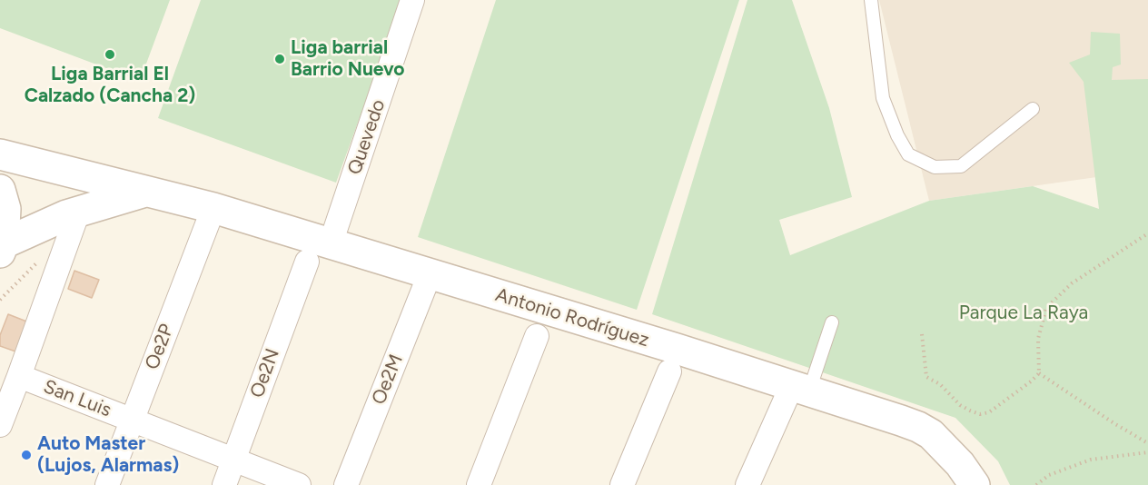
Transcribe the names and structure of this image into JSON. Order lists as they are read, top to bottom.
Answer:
{
  "streets": {
    "street": [
      "Quevedo",
      "Antonio Rodríguez",
      "Oe2P",
      "Oe2N",
      "Oe2M",
      "San Luis"
    ]
  },
  "crossings": [
    ["Quevedo", "Antonio Rodríguez"],
    ["Antonio Rodríguez", "Oe2P"],
    ["Antonio Rodríguez", "Oe2M"],
    ["Oe2P", "San Luis"],
    ["Oe2N", "San Luis"]
  ],
  "parks": ["Parque La Raya"],
  "places": ["Liga Barrial El Calzado (Cancha 2)", "Liga barrial Barrio Nuevo", "Auto Master (Lujos, Alarmas)"]
}
